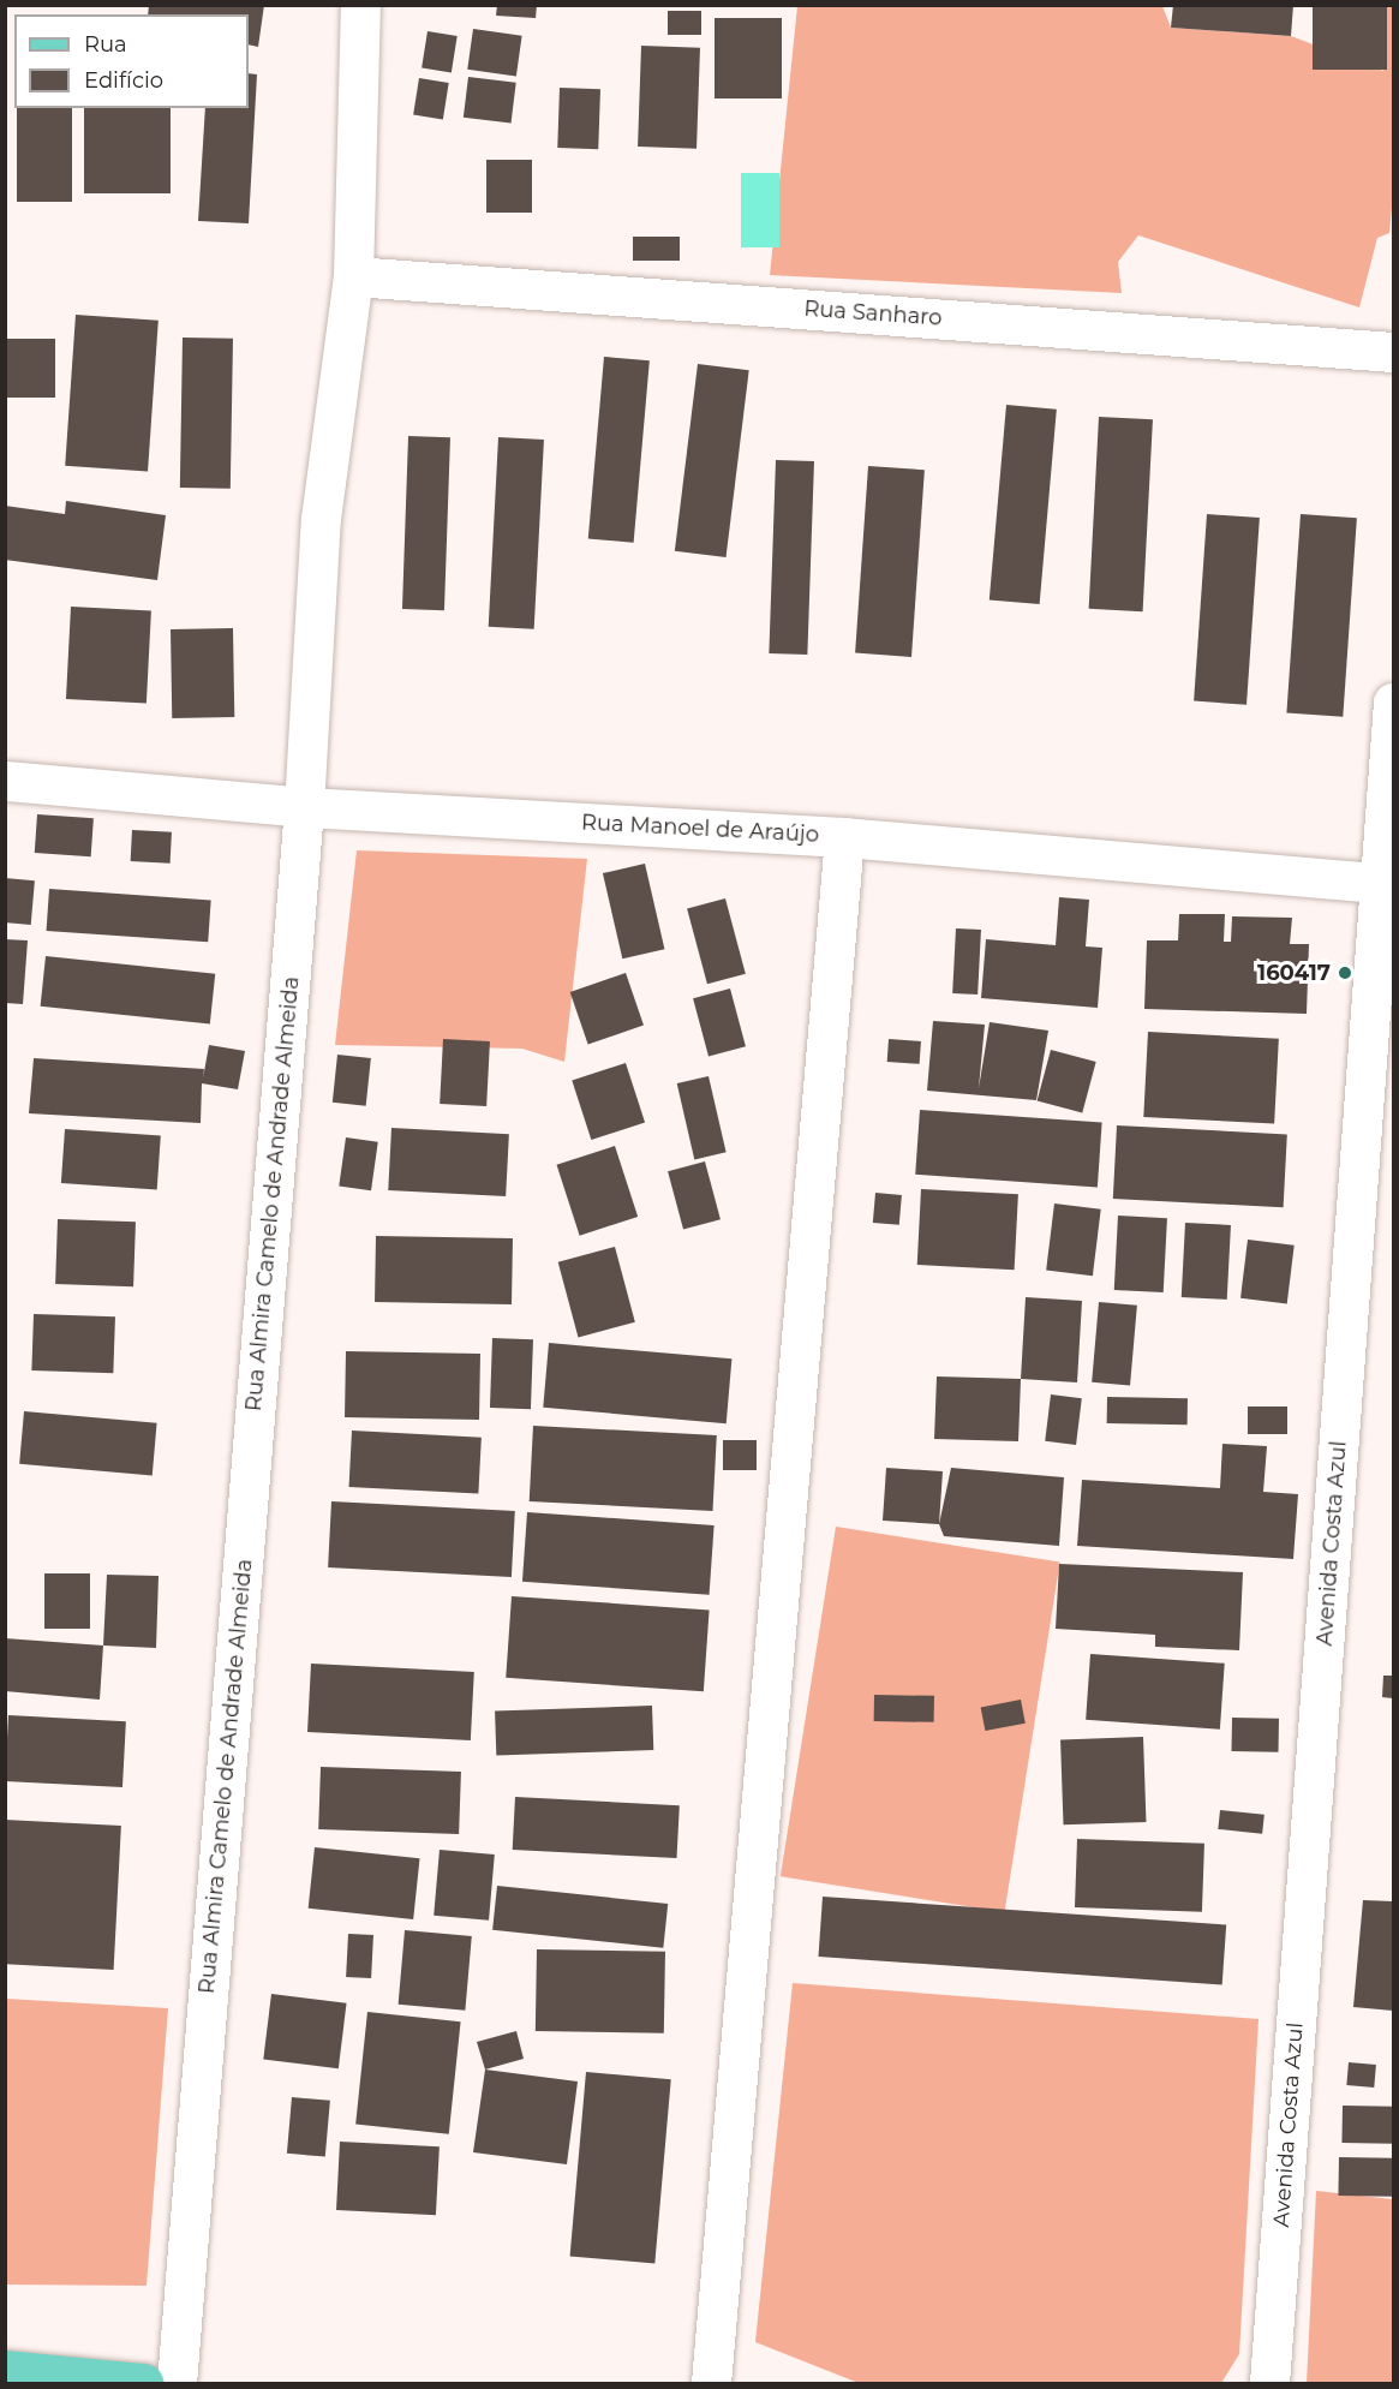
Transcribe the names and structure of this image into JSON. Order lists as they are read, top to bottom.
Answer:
{
  "streets": {
    "street": [
      "Rua Sanharo",
      "Rua Manoel de Araújo",
      "Rua Almira Camelo de Andrade Almeida",
      "Avenida Costa Azul"
    ]
  },
  "crossings": [
    ["Rua Sanharo", "Rua Almira Camelo de Andrade Almeida"],
    ["Rua Manoel de Araújo", "Rua Almira Camelo de Andrade Almeida"],
    ["Rua Manoel de Araújo", "Avenida Costa Azul"]
  ],
  "places": ["160417"],
  "legend": ["Rua", "Edifício"]
}
